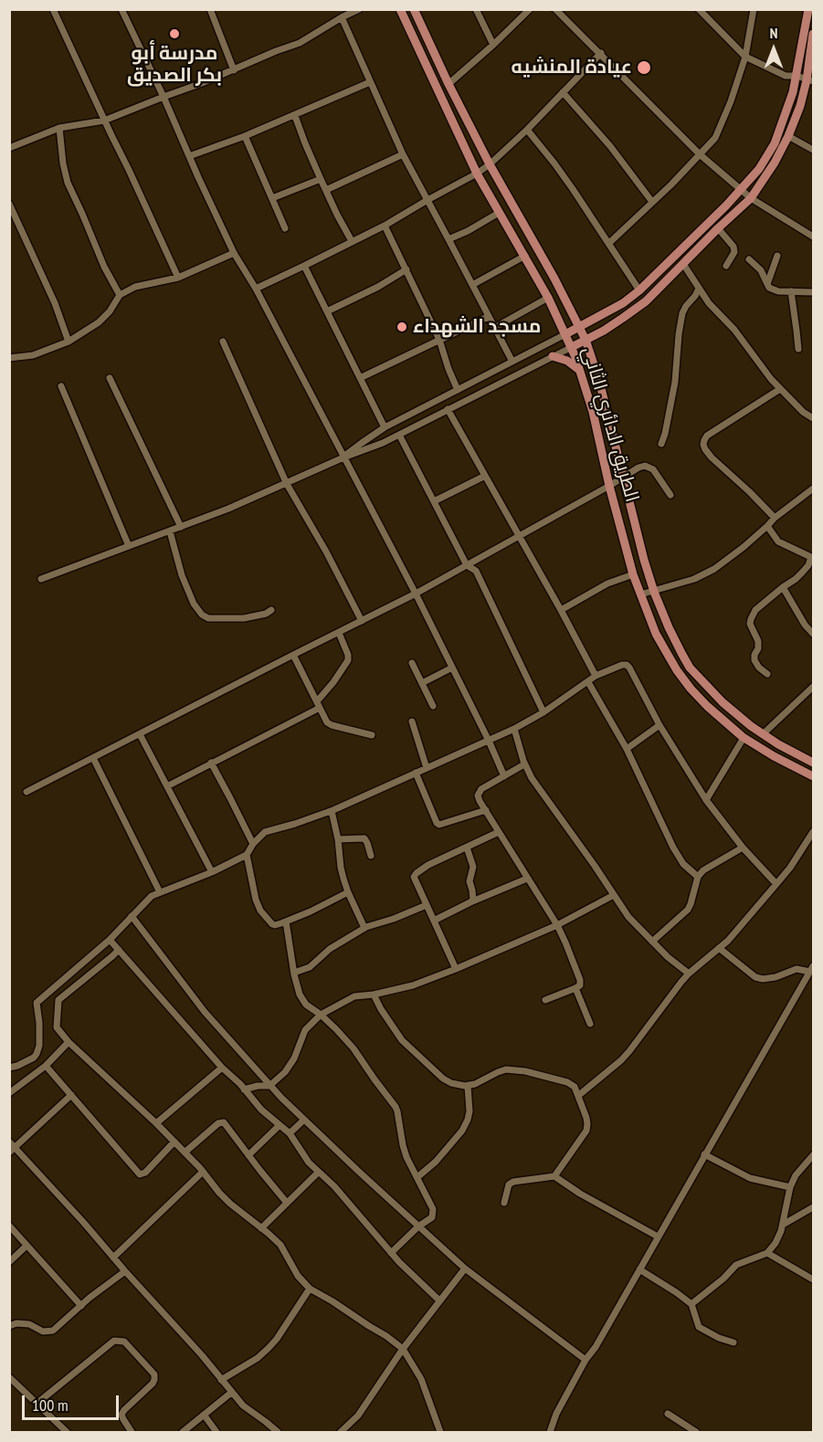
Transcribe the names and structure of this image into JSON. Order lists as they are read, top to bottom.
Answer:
{
  "streets": {
    "main road": ["الطريق الدائري الثاني"]
  },
  "places": ["مدرسة أبو بكر الصديق", "عيادة المنشيه", "مسجد الشهداء"],
  "scale_bar": "100 m",
  "north": "top"
}
